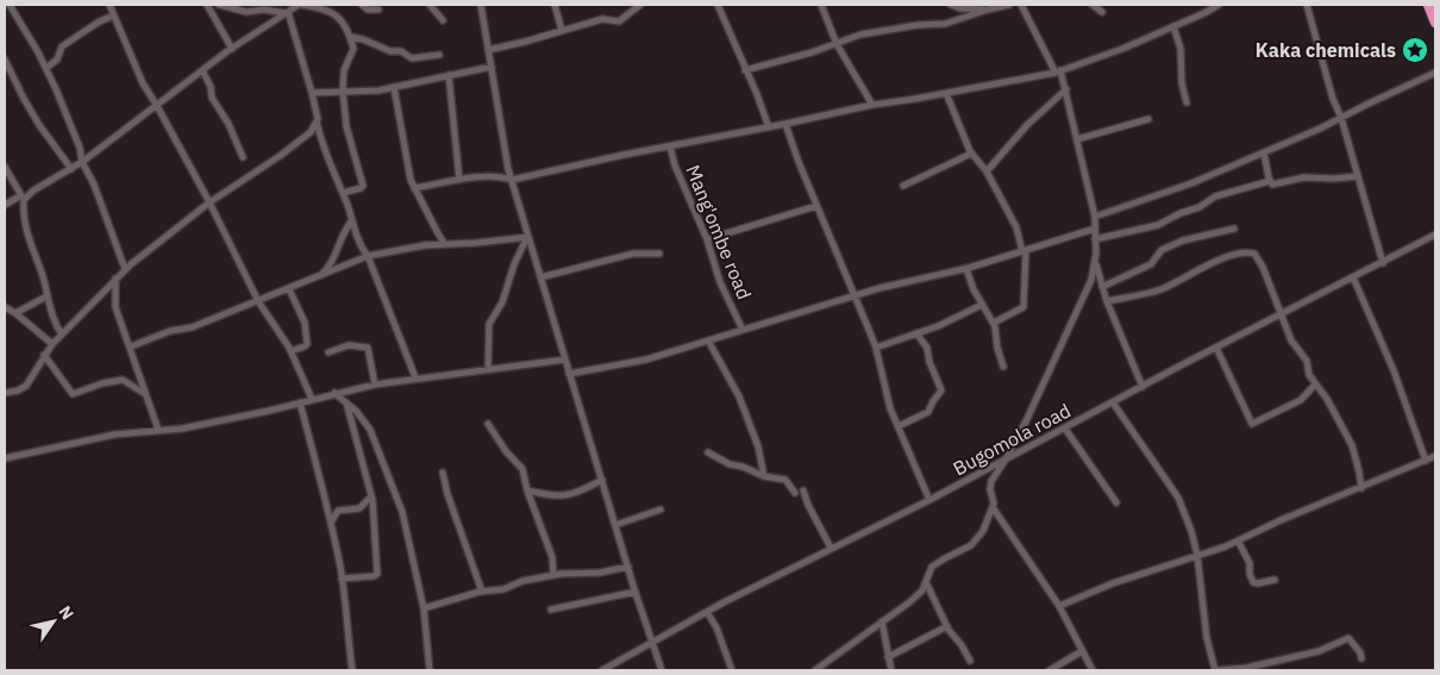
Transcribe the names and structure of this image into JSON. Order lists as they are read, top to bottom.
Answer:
{
  "streets": {
    "street": ["Mang'ombe road", "Bugomola road"]
  },
  "places": {
    "place": ["Kaka chemicals"]
  },
  "north": "top right"
}
